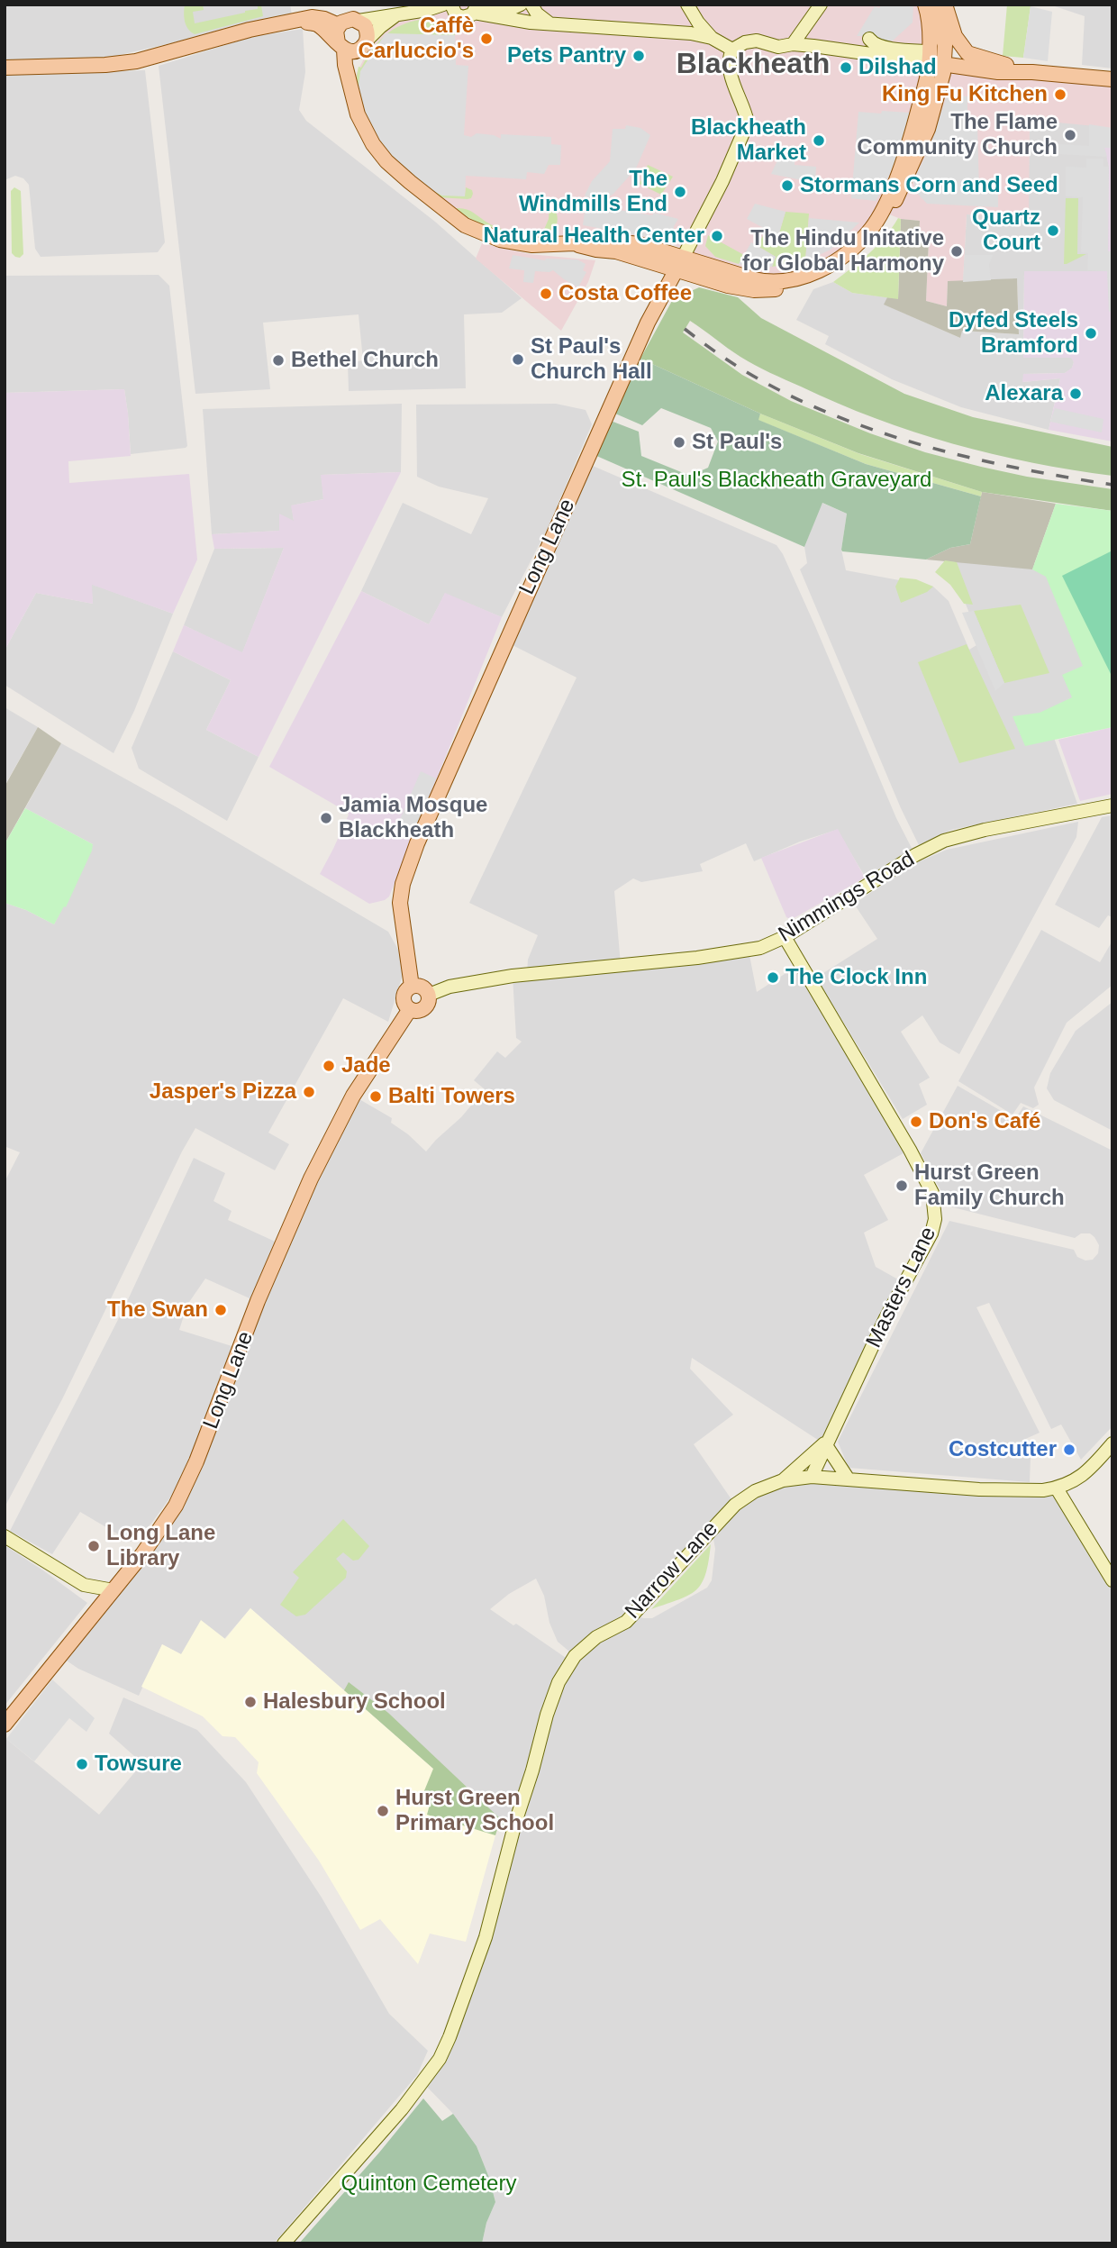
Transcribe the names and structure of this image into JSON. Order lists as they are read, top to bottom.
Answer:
{
  "streets": {
    "main road": ["Long Lane"],
    "street": ["Nimmings Road", "Masters Lane", "Narrow Lane"]
  },
  "crossings": [
    ["Long Lane", "Nimmings Road"],
    ["Nimmings Road", "Masters Lane"],
    ["Masters Lane", "Narrow Lane"]
  ],
  "districts": ["Blackheath"],
  "parks": ["St. Paul's Blackheath Graveyard", "Quinton Cemetery"],
  "places": [
    "Caffè Carluccio's",
    "Pets Pantry",
    "Dilshad",
    "King Fu Kitchen",
    "The Flame Community Church",
    "Blackheath Market",
    "Stormans Corn and Seed",
    "The Windmills End",
    "Quartz Court",
    "Natural Health Center",
    "The Hindu Initative for Global Harmony",
    "Costa Coffee",
    "Dyfed Steels Bramford",
    "St Paul's Church Hall",
    "Bethel Church",
    "Alexara",
    "St Paul's",
    "Jamia Mosque Blackheath",
    "The Clock Inn",
    "Jade",
    "Jasper's Pizza",
    "Balti Towers",
    "Don's Café",
    "Hurst Green Family Church",
    "The Swan",
    "Costcutter",
    "Long Lane Library",
    "Halesbury School",
    "Towsure",
    "Hurst Green Primary School"
  ]
}
